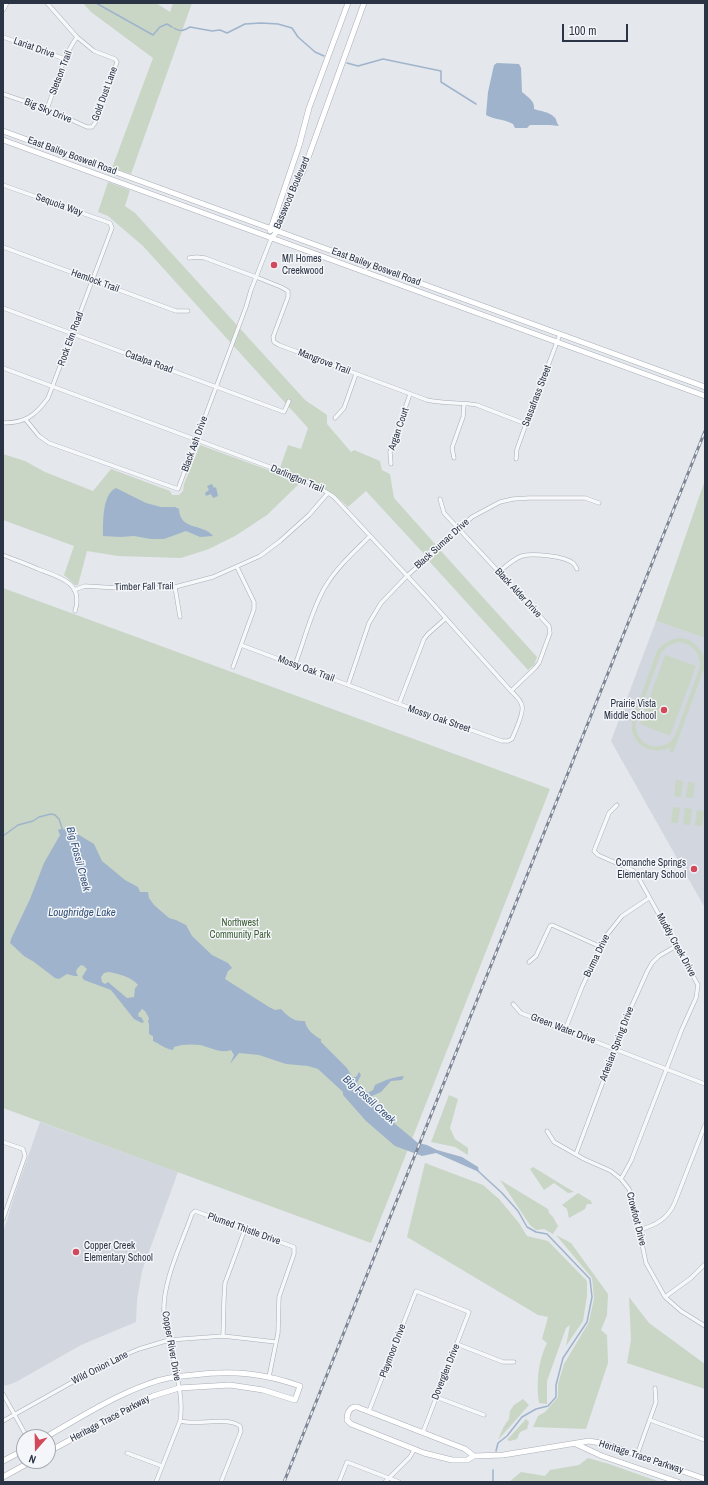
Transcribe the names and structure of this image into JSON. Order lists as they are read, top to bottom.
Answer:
{
  "streets": {
    "main road": ["East Bailey Boswell Road", "Basswood Boulevard", "Heritage Trace Parkway"],
    "street": [
      "Lariat Drive",
      "Stetson Trail",
      "Gold Dust Lane",
      "Big Sky Drive",
      "Sequoia Way",
      "Hemlock Trail",
      "Rock Elm Road",
      "Catalpa Road",
      "Mangrove Trail",
      "Sassafrass Street",
      "Argan Court",
      "Black Ash Drive",
      "Darlington Trail",
      "Black Sumac Drive",
      "Timber Fall Trail",
      "Black Alder Drive",
      "Mossy Oak Trail",
      "Mossy Oak Street",
      "Muddy Creek Drive",
      "Burma Drive",
      "Green Water Drive",
      "Artesian Spring Drive",
      "Crowfoot Drive",
      "Plumed Thistle Drive",
      "Copper River Drive",
      "Playmoor Drive",
      "Wild Onion Lane",
      "Doverglen Drive"
    ]
  },
  "crossings": [
    ["Lariat Drive", "Stetson Trail"],
    ["Stetson Trail", "Gold Dust Lane"],
    ["Stetson Trail", "Big Sky Drive"],
    ["Gold Dust Lane", "Big Sky Drive"],
    ["East Bailey Boswell Road", "Basswood Boulevard"],
    ["East Bailey Boswell Road", "Sassafrass Street"],
    ["East Bailey Boswell Road", "Black Ash Drive"],
    ["Basswood Boulevard", "Black Ash Drive"],
    ["Sequoia Way", "Rock Elm Road"],
    ["Hemlock Trail", "Rock Elm Road"],
    ["Rock Elm Road", "Catalpa Road"],
    ["Rock Elm Road", "Black Ash Drive"],
    ["Rock Elm Road", "Darlington Trail"],
    ["Catalpa Road", "Black Ash Drive"],
    ["Mangrove Trail", "Sassafrass Street"],
    ["Mangrove Trail", "Argan Court"],
    ["Mangrove Trail", "Black Ash Drive"],
    ["Black Ash Drive", "Darlington Trail"],
    ["Darlington Trail", "Black Sumac Drive"],
    ["Darlington Trail", "Timber Fall Trail"],
    ["Darlington Trail", "Black Alder Drive"],
    ["Darlington Trail", "Mossy Oak Street"],
    ["Black Sumac Drive", "Black Alder Drive"],
    ["Black Sumac Drive", "Mossy Oak Trail"],
    ["Mossy Oak Trail", "Mossy Oak Street"],
    ["Muddy Creek Drive", "Burma Drive"],
    ["Muddy Creek Drive", "Green Water Drive"],
    ["Muddy Creek Drive", "Artesian Spring Drive"],
    ["Muddy Creek Drive", "Crowfoot Drive"],
    ["Burma Drive", "Green Water Drive"],
    ["Green Water Drive", "Artesian Spring Drive"],
    ["Artesian Spring Drive", "Crowfoot Drive"],
    ["Plumed Thistle Drive", "Copper River Drive"],
    ["Plumed Thistle Drive", "Wild Onion Lane"],
    ["Copper River Drive", "Wild Onion Lane"],
    ["Copper River Drive", "Heritage Trace Parkway"],
    ["Playmoor Drive", "Doverglen Drive"],
    ["Playmoor Drive", "Heritage Trace Parkway"],
    ["Doverglen Drive", "Heritage Trace Parkway"]
  ],
  "water": ["Big Fossil Creek", "Loughridge Lake"],
  "parks": ["Northwest Community Park"],
  "places": [
    "M/I Homes Creekwood",
    "Prairie Vista Middle School",
    "Comanche Springs Elementary School",
    "Copper Creek Elementary School"
  ],
  "scale_bar": "100 m",
  "north": "bottom"
}
